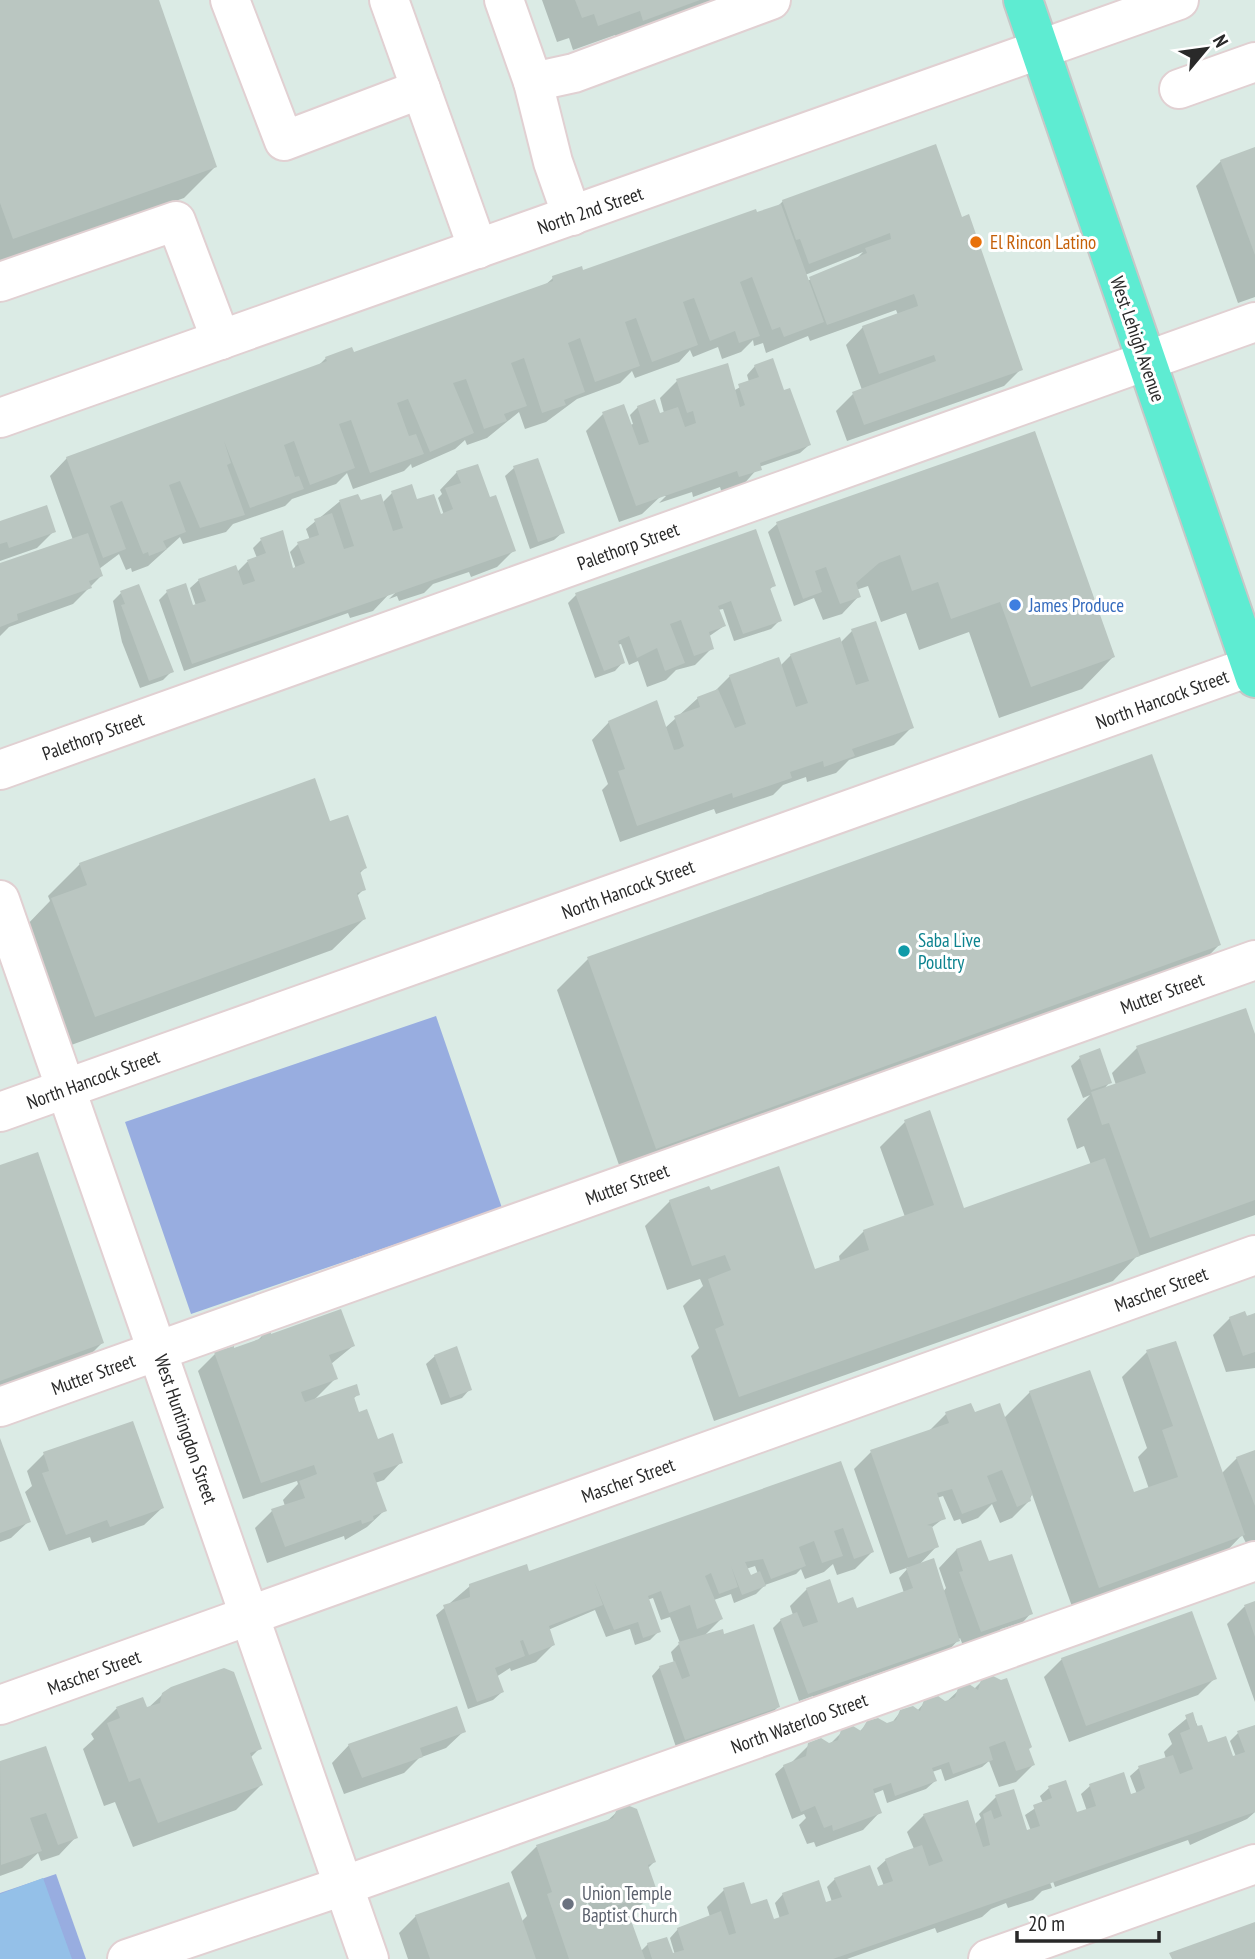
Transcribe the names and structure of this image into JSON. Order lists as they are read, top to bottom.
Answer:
{
  "streets": {
    "main road": ["West Lehigh Avenue"],
    "street": [
      "North 2nd Street",
      "Palethorp Street",
      "North Hancock Street",
      "Mutter Street",
      "Mascher Street",
      "West Huntingdon Street",
      "North Waterloo Street"
    ]
  },
  "crossings": [
    ["North 2nd Street", "West Lehigh Avenue"],
    ["West Lehigh Avenue", "Palethorp Street"],
    ["West Lehigh Avenue", "North Hancock Street"],
    ["North Hancock Street", "West Huntingdon Street"],
    ["Mutter Street", "West Huntingdon Street"],
    ["Mascher Street", "West Huntingdon Street"],
    ["West Huntingdon Street", "North Waterloo Street"]
  ],
  "places": [
    "El Rincon Latino",
    "James Produce",
    "Saba Live Poultry",
    "Union Temple Baptist Church"
  ],
  "scale_bar": "20 m",
  "north": "top right"
}
